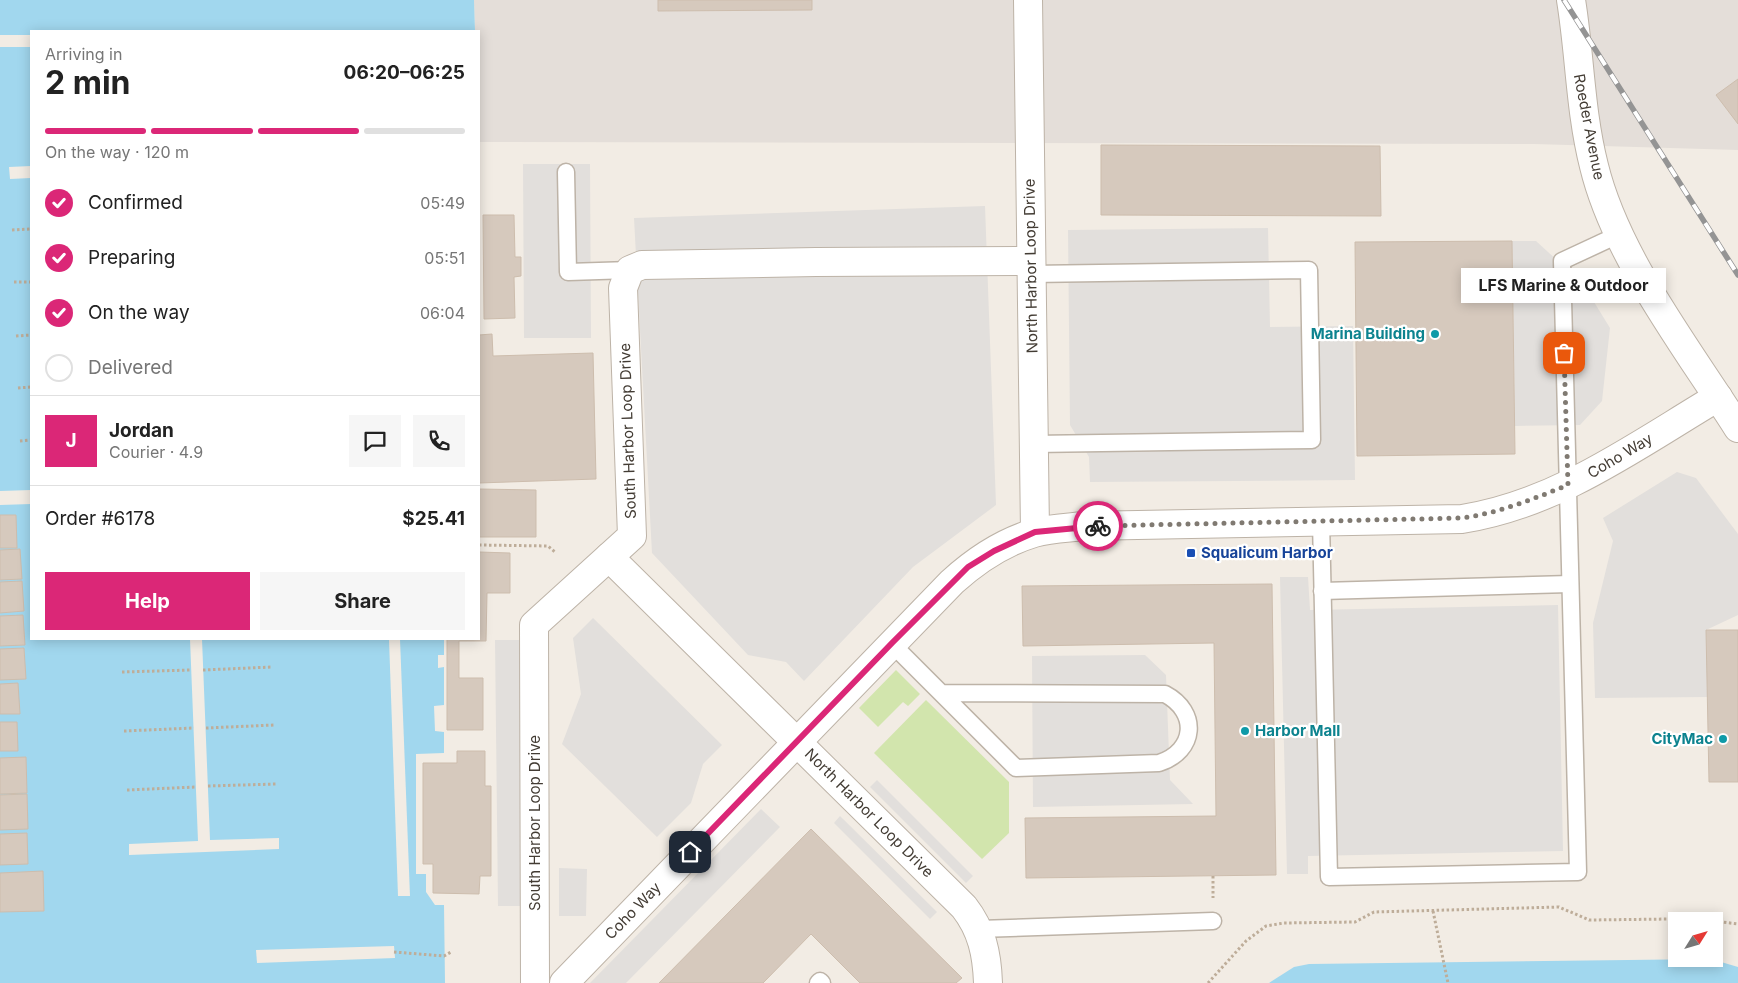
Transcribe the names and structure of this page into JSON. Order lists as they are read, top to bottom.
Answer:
{
  "streets": {
    "street": [
      "Roeder Avenue",
      "North Harbor Loop Drive",
      "South Harbor Loop Drive",
      "Coho Way"
    ]
  },
  "crossings": [
    ["Roeder Avenue", "Coho Way"],
    ["North Harbor Loop Drive", "South Harbor Loop Drive"],
    ["North Harbor Loop Drive", "Coho Way"]
  ],
  "places": {
    "other": [
      "Marina Building",
      "LFS Marine & Outdoor",
      "Harbor Mall",
      "CityMac"
    ],
    "transit": ["Squalicum Harbor"]
  },
  "north": "top right",
  "page": {
    "heading": ["2 min", "Arriving in", "06:20–06:25"],
    "panel": [
      "Jordan",
      "Courier · 4.9",
      "Order #6178",
      "$25.41"
    ],
    "bar": "On the way · 120 m",
    "list": [
      ["Confirmed", "05:49"],
      ["Preparing", "05:51"],
      ["On the way", "06:04"],
      "Delivered"
    ],
    "bubble": "LFS Marine & Outdoor",
    "round": "J",
    "buttons": ["Help", "Share"]
  }
}
